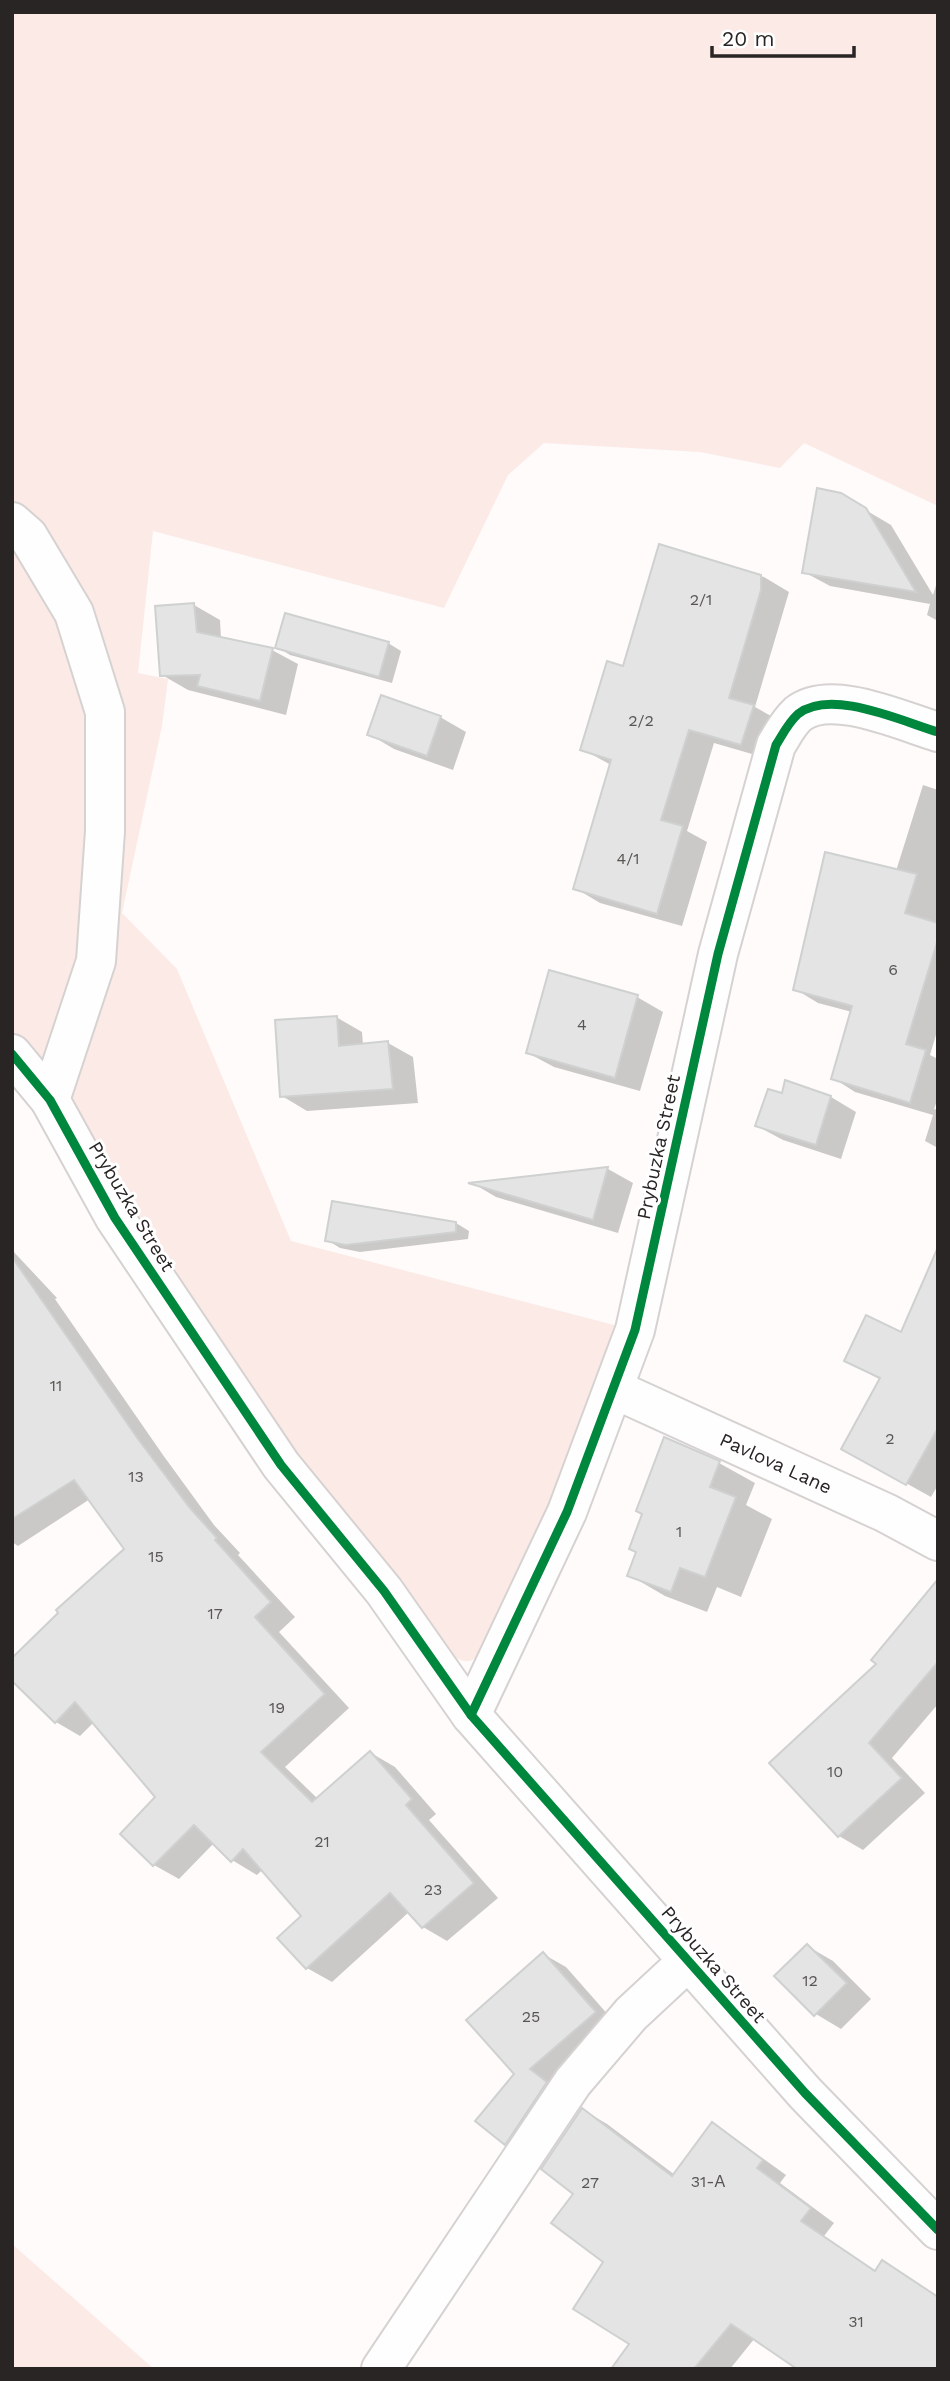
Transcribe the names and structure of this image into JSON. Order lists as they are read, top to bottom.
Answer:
{
  "streets": {
    "street": ["Prybuzka Street", "Pavlova Lane"]
  },
  "crossings": [
    ["Prybuzka Street", "Pavlova Lane"]
  ],
  "house_numbers": [
    "2/1",
    "2/2",
    "4/1",
    "6",
    "4",
    "11",
    "2",
    "13",
    "1",
    "15",
    "17",
    "19",
    "10",
    "21",
    "23",
    "12",
    "25",
    "31-А",
    "27",
    "31"
  ],
  "scale_bar": "20 m"
}
